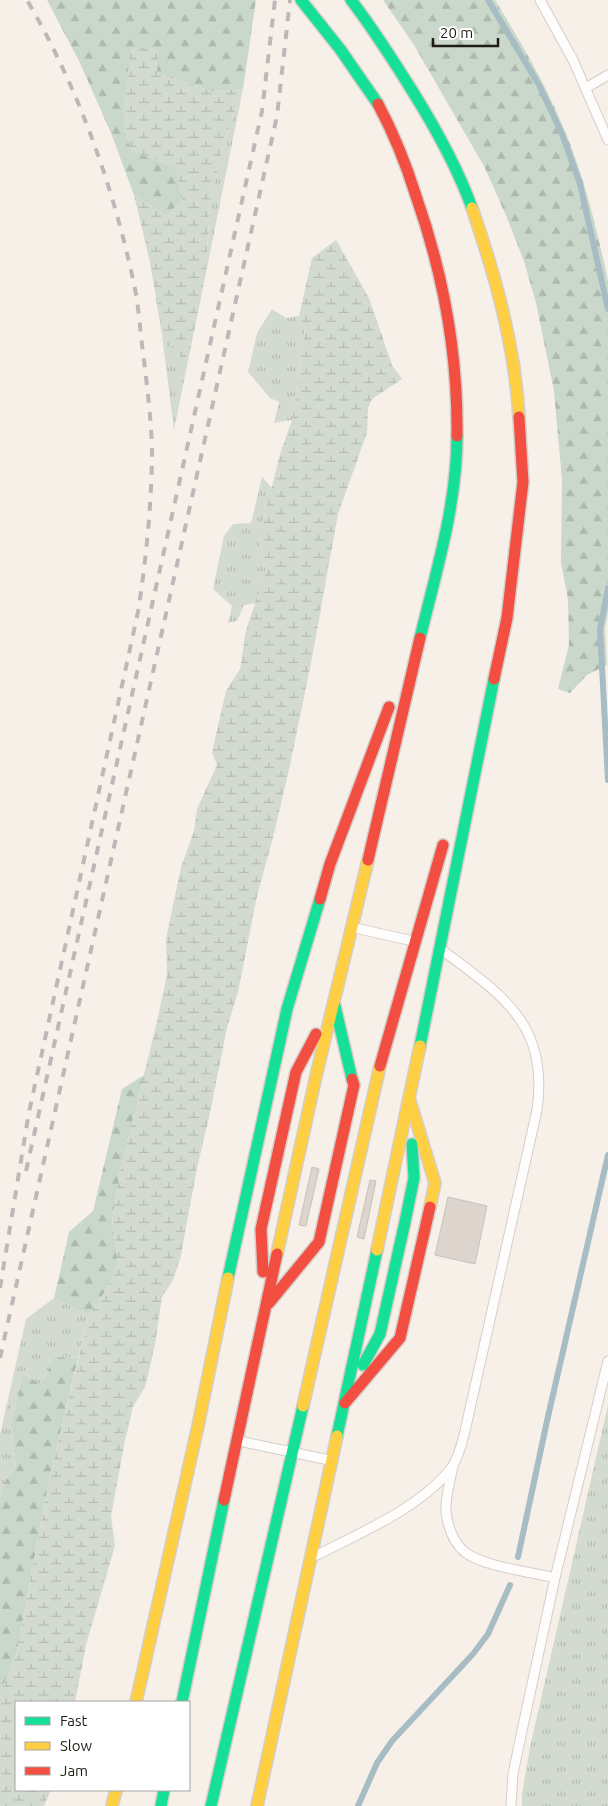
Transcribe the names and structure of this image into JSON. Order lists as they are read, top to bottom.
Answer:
{
  "legend": ["Fast", "Slow", "Jam"],
  "scale_bar": "20 m"
}
